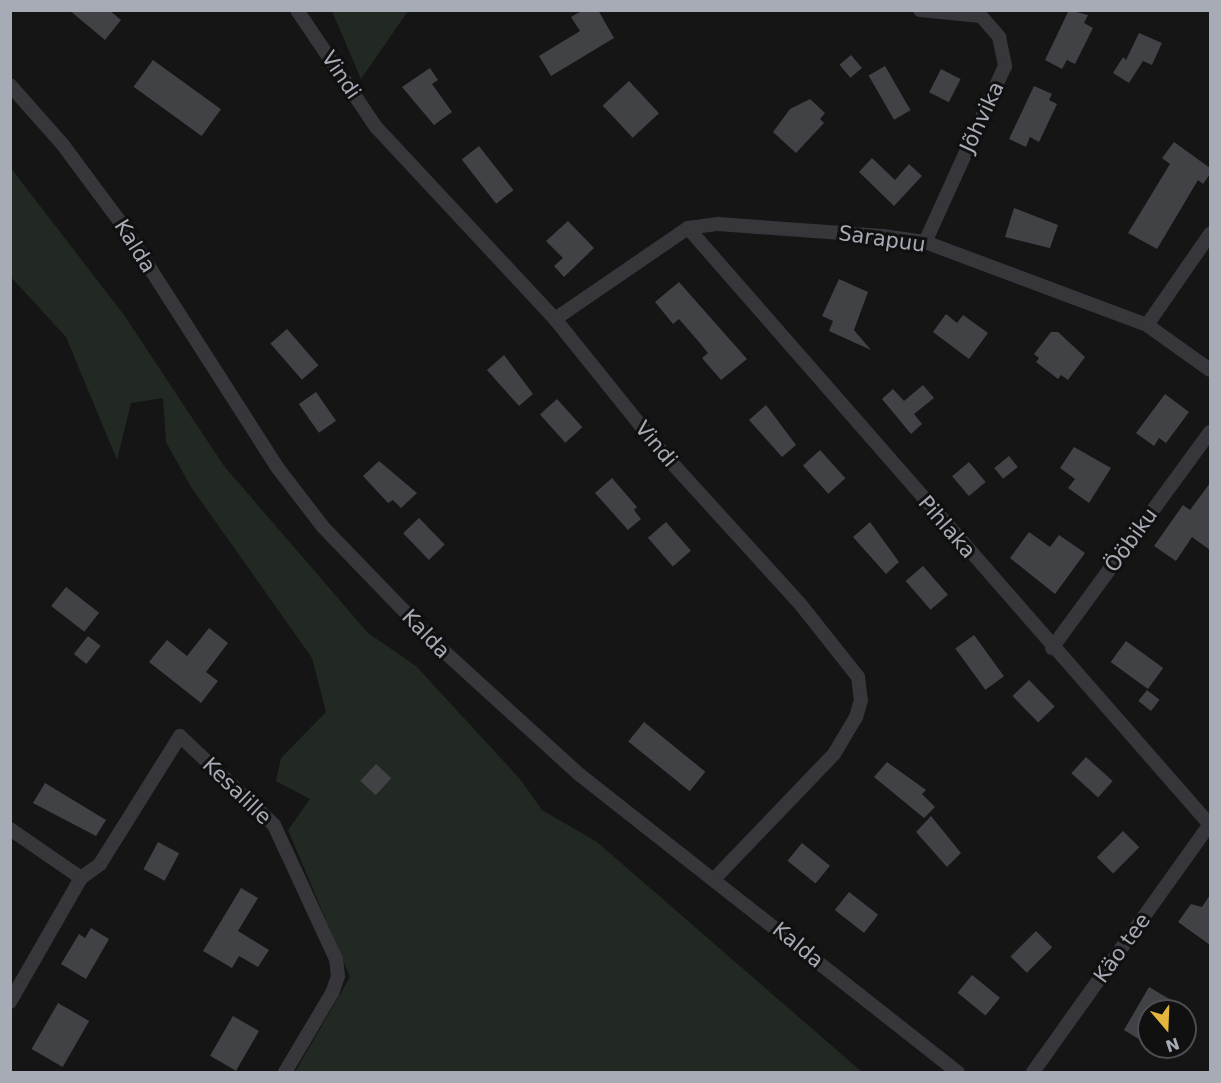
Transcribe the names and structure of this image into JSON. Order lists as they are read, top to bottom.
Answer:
{
  "streets": {
    "street": [
      "Vindi",
      "Jõhvika",
      "Sarapuu",
      "Kalda",
      "Pihlaka",
      "Ööbiku",
      "Kesalille",
      "Käo tee"
    ]
  },
  "crossings": [
    ["Vindi", "Sarapuu"],
    ["Vindi", "Kalda"],
    ["Jõhvika", "Sarapuu"],
    ["Sarapuu", "Pihlaka"],
    ["Pihlaka", "Ööbiku"],
    ["Pihlaka", "Käo tee"]
  ],
  "north": "bottom"
}
